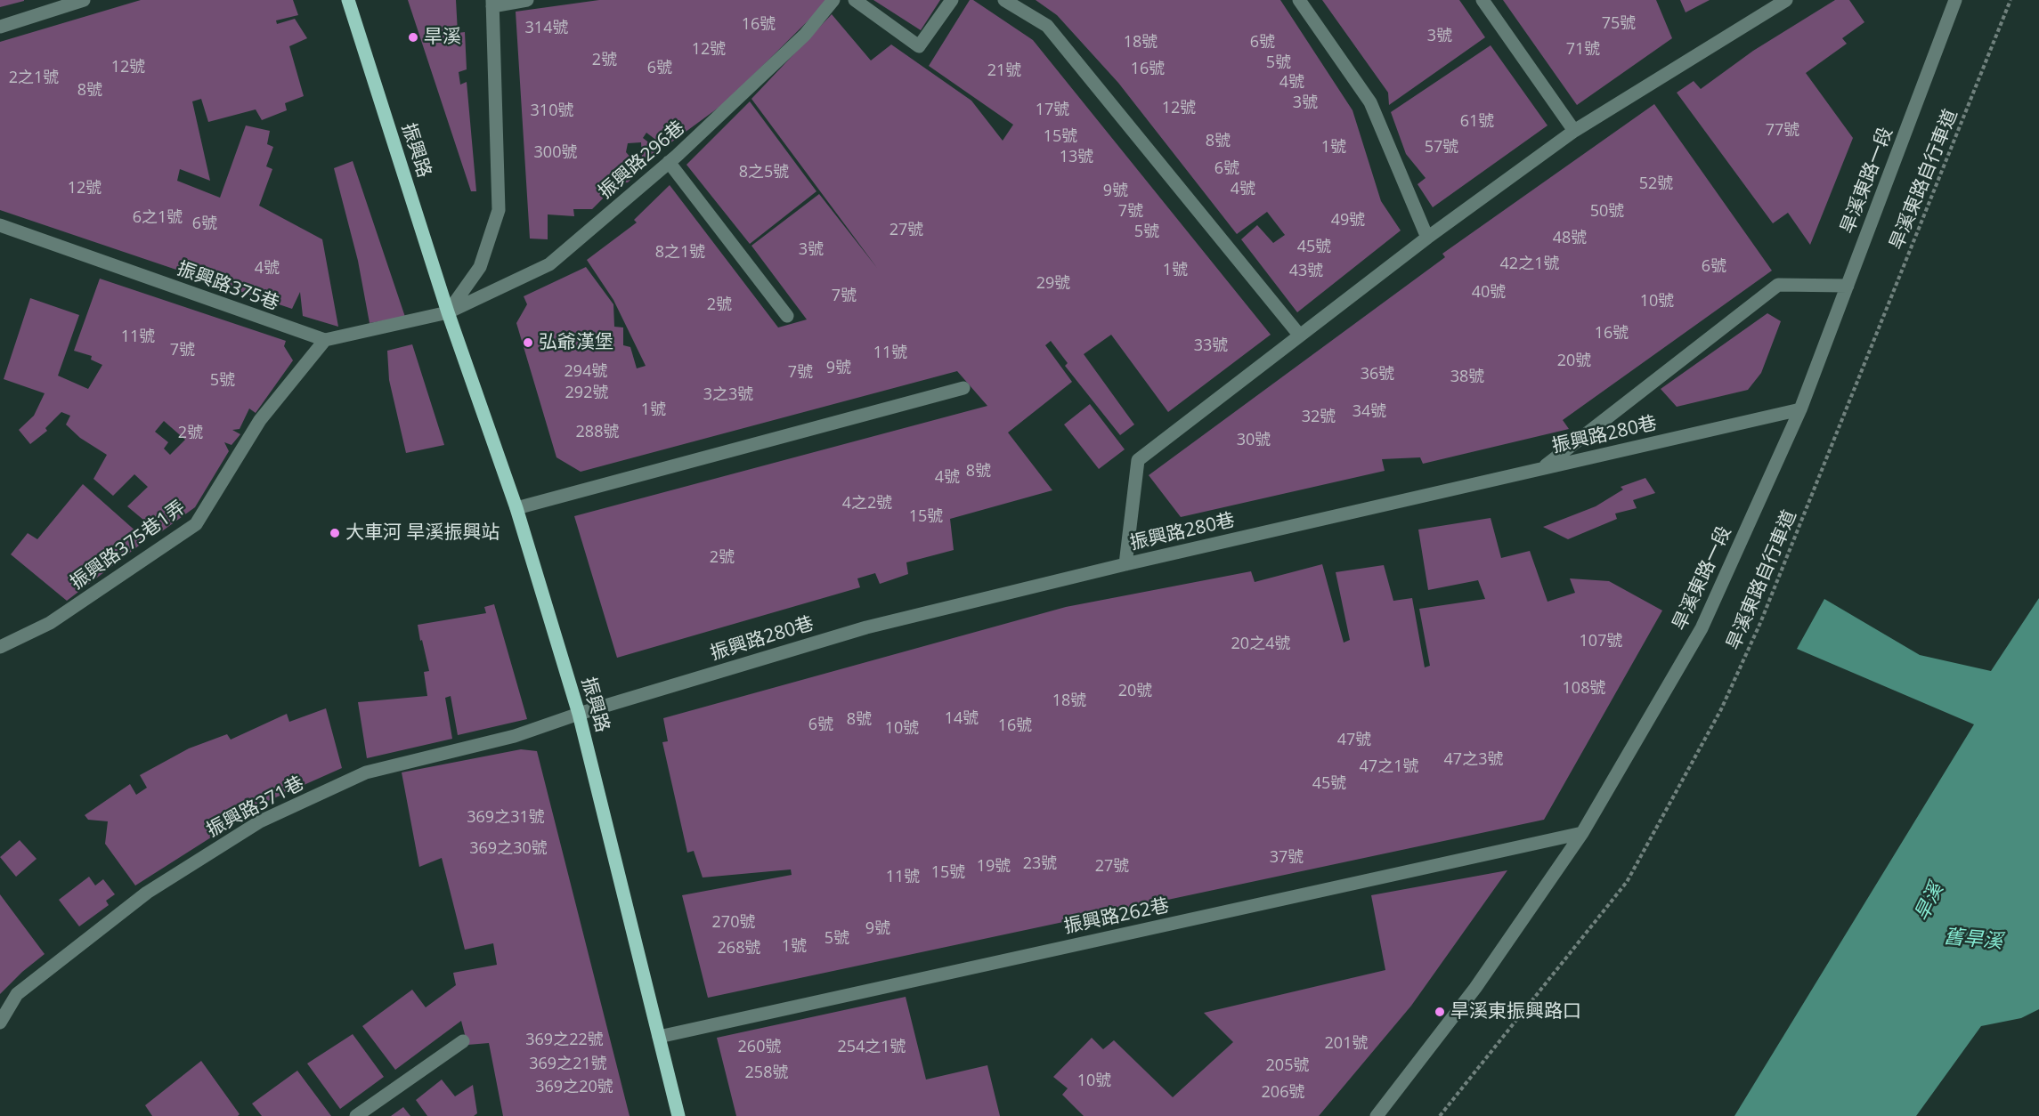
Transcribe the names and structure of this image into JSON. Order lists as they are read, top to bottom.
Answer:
{
  "streets": {
    "main road": ["振興路"],
    "street": [
      "振興路296巷",
      "旱溪東路一段",
      "振興路375巷",
      "振興路280巷",
      "振興路375巷1弄",
      "振興路371巷",
      "振興路262巷"
    ],
    "path": ["旱溪東路自行車道"]
  },
  "crossings": [
    ["振興路", "振興路296巷"],
    ["振興路", "振興路280巷"],
    ["振興路", "振興路371巷"],
    ["振興路", "振興路262巷"],
    ["旱溪東路一段", "振興路280巷"],
    ["旱溪東路一段", "振興路262巷"],
    ["振興路375巷", "振興路375巷1弄"],
    ["振興路280巷", "振興路371巷"]
  ],
  "water": ["旱溪", "舊旱溪"],
  "places": [
    "旱溪",
    "弘爺漢堡",
    "大車河 旱溪振興站",
    "旱溪東振興路口"
  ],
  "house_numbers": [
    "75號",
    "16號",
    "314號",
    "3號",
    "18號",
    "6號",
    "12號",
    "71號",
    "2號",
    "5號",
    "12號",
    "6號",
    "16號",
    "21號",
    "2之1號",
    "4號",
    "8號",
    "3號",
    "12號",
    "17號",
    "310號",
    "61號",
    "77號",
    "15號",
    "8號",
    "1號",
    "57號",
    "300號",
    "13號",
    "6號",
    "8之5號",
    "52號",
    "12號",
    "4號",
    "9號",
    "7號",
    "50號",
    "6之1號",
    "49號",
    "6號",
    "27號",
    "5號",
    "48號",
    "45號",
    "3號",
    "8之1號",
    "42之1號",
    "6號",
    "4號",
    "1號",
    "43號",
    "29號",
    "40號",
    "7號",
    "10號",
    "2號",
    "16號",
    "11號",
    "33號",
    "7號",
    "11號",
    "20號",
    "9號",
    "294號",
    "7號",
    "36號",
    "38號",
    "5號",
    "292號",
    "3之3號",
    "1號",
    "34號",
    "32號",
    "288號",
    "2號",
    "30號",
    "8號",
    "4號",
    "4之2號",
    "15號",
    "2號",
    "107號",
    "20之4號",
    "108號",
    "20號",
    "18號",
    "14號",
    "8號",
    "6號",
    "16號",
    "10號",
    "47號",
    "47之3號",
    "47之1號",
    "45號",
    "369之31號",
    "369之30號",
    "37號",
    "23號",
    "19號",
    "27號",
    "15號",
    "11號",
    "270號",
    "9號",
    "5號",
    "1號",
    "268號",
    "369之22號",
    "201號",
    "260號",
    "254之1號",
    "369之21號",
    "205號",
    "258號",
    "10號",
    "369之20號",
    "206號"
  ]
}
